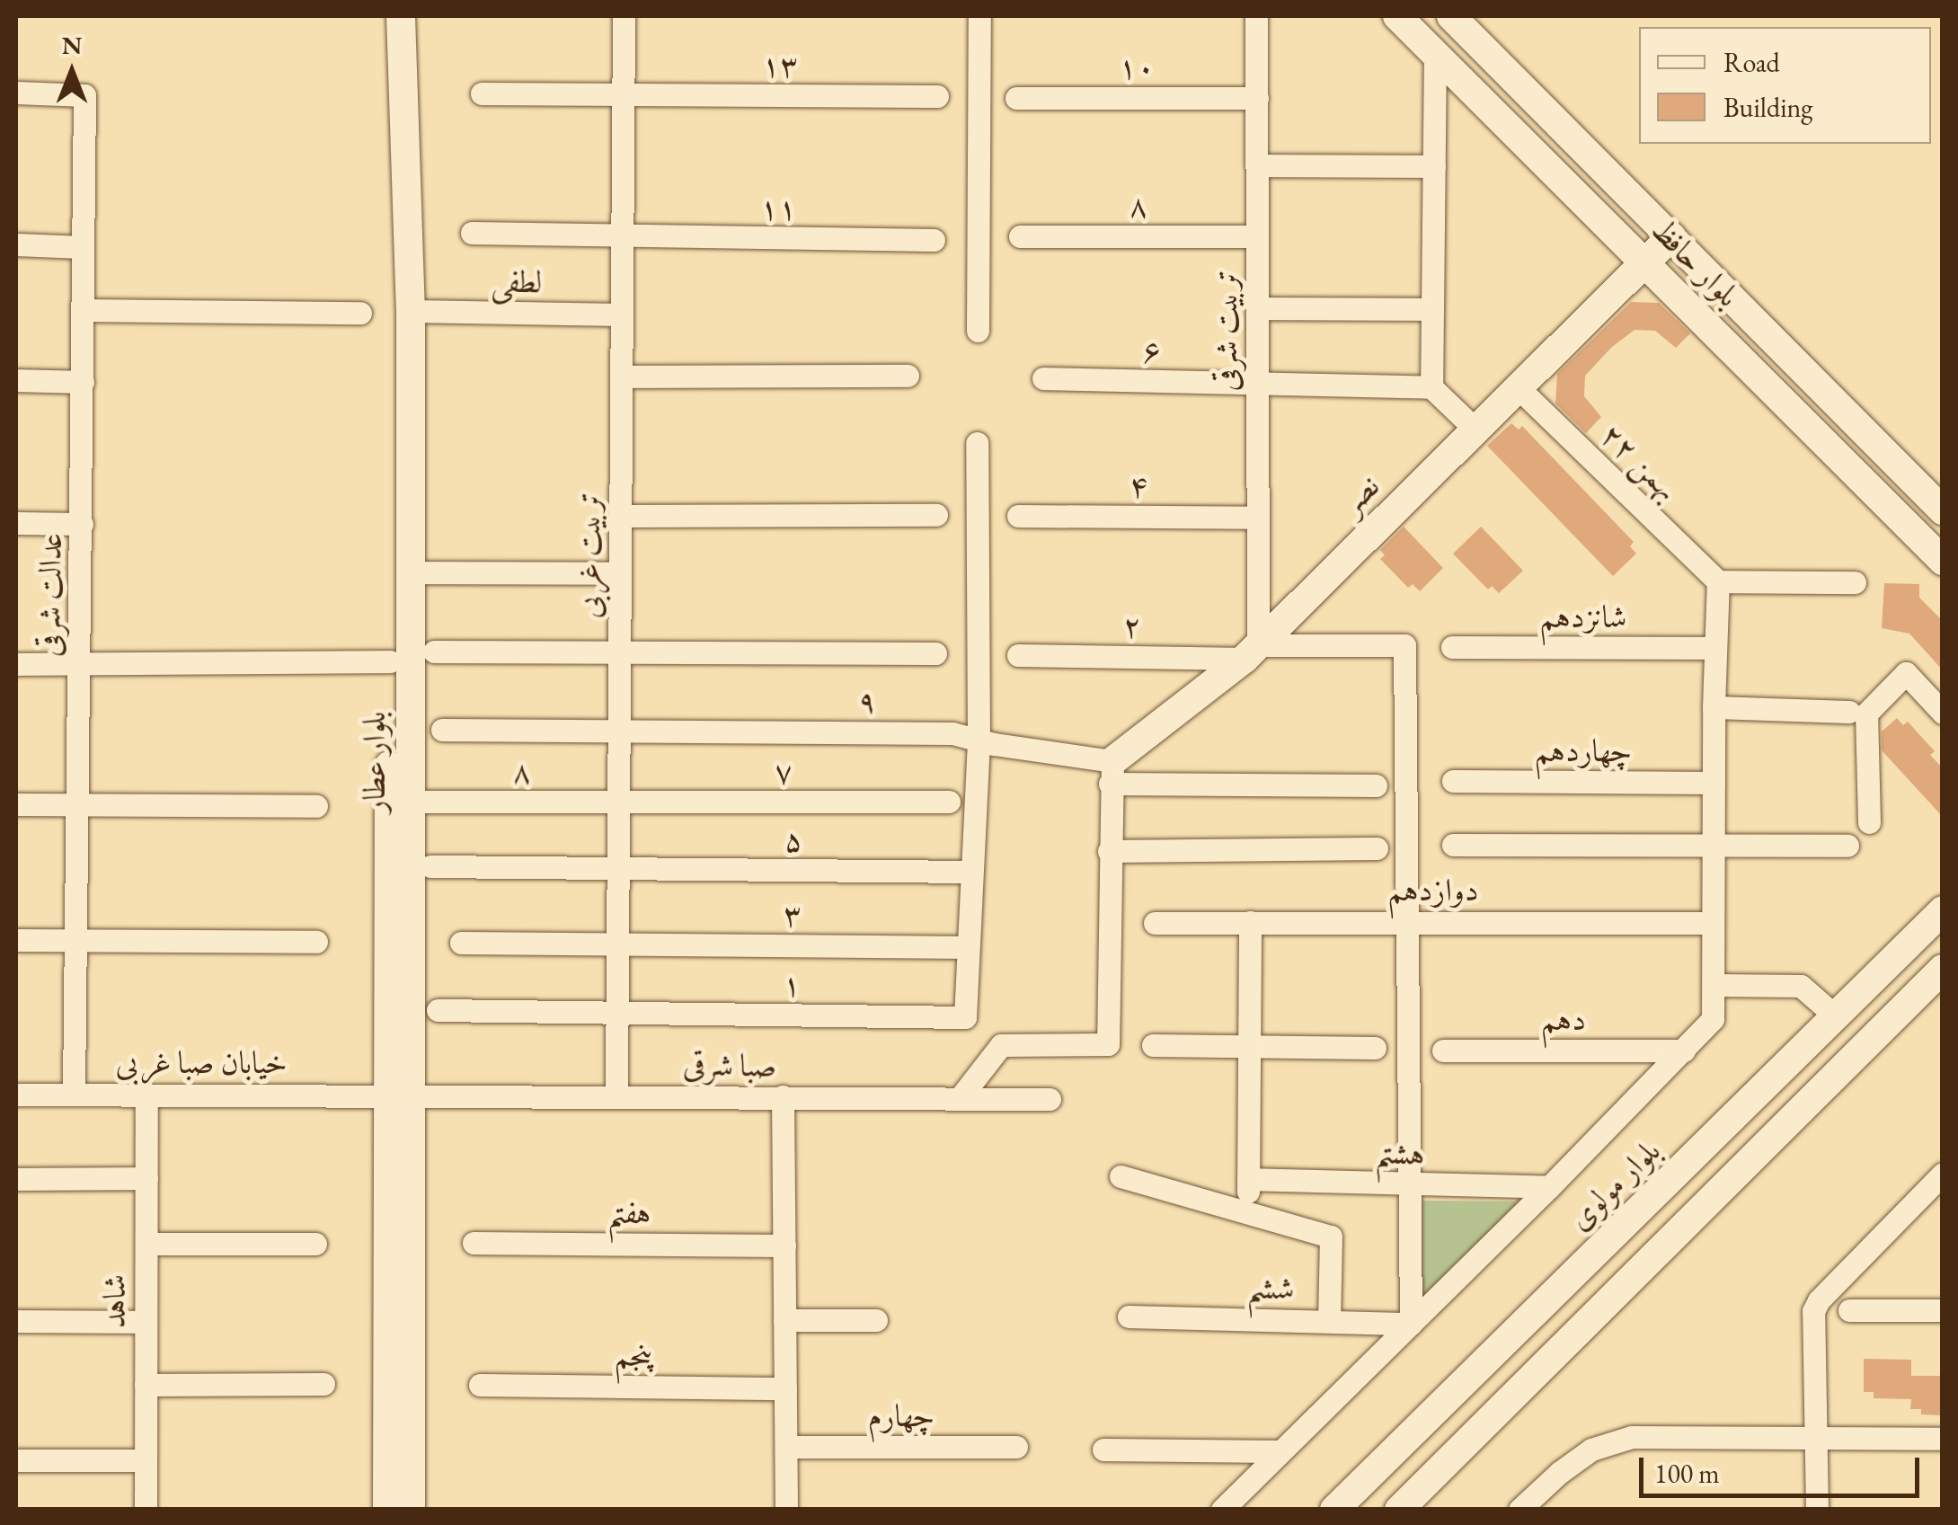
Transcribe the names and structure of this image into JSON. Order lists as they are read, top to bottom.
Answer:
{
  "streets": {
    "street": [
      "۱۳",
      "۱۰",
      "۸",
      "۱۱",
      "بلوار حافظ",
      "لطفی",
      "تربیت شرقی",
      "۶",
      "۲۲ بهمن",
      "۴",
      "نصر",
      "تربیت غربی",
      "عدالت شرقی",
      "شانزدهم",
      "۲",
      "۹",
      "چهاردهم",
      "بلوار عطار",
      "۷",
      "۵",
      "دوازدهم",
      "۳",
      "۱",
      "دهم",
      "خیابان صبا غربی",
      "صبا شرقی",
      "هشتم",
      "بلوار مولوی",
      "هفتم",
      "ششم",
      "شاهد",
      "پنجم",
      "چهارم"
    ]
  },
  "crossings": [
    ["۱۳", "تربیت غربی"],
    ["۱۰", "تربیت شرقی"],
    ["۸", "تربیت شرقی"],
    ["۸", "تربیت غربی"],
    ["۸", "۷"],
    ["۱۱", "تربیت غربی"],
    ["بلوار حافظ", "نصر"],
    ["لطفی", "تربیت غربی"],
    ["لطفی", "بلوار عطار"],
    ["تربیت شرقی", "۶"],
    ["تربیت شرقی", "۴"],
    ["تربیت شرقی", "نصر"],
    ["تربیت شرقی", "۲"],
    ["۲۲ بهمن", "نصر"],
    ["نصر", "۲"],
    ["نصر", "۹"],
    ["تربیت غربی", "۹"],
    ["تربیت غربی", "۷"],
    ["تربیت غربی", "۵"],
    ["تربیت غربی", "۳"],
    ["تربیت غربی", "۱"],
    ["تربیت غربی", "صبا شرقی"],
    ["عدالت شرقی", "خیابان صبا غربی"],
    ["۲", "دوازدهم"],
    ["بلوار عطار", "خیابان صبا غربی"],
    ["بلوار عطار", "صبا شرقی"],
    ["۳", "۱"],
    ["خیابان صبا غربی", "صبا شرقی"],
    ["خیابان صبا غربی", "شاهد"]
  ],
  "legend": ["Road", "Building"],
  "scale_bar": "100 m",
  "north": "top"
}
